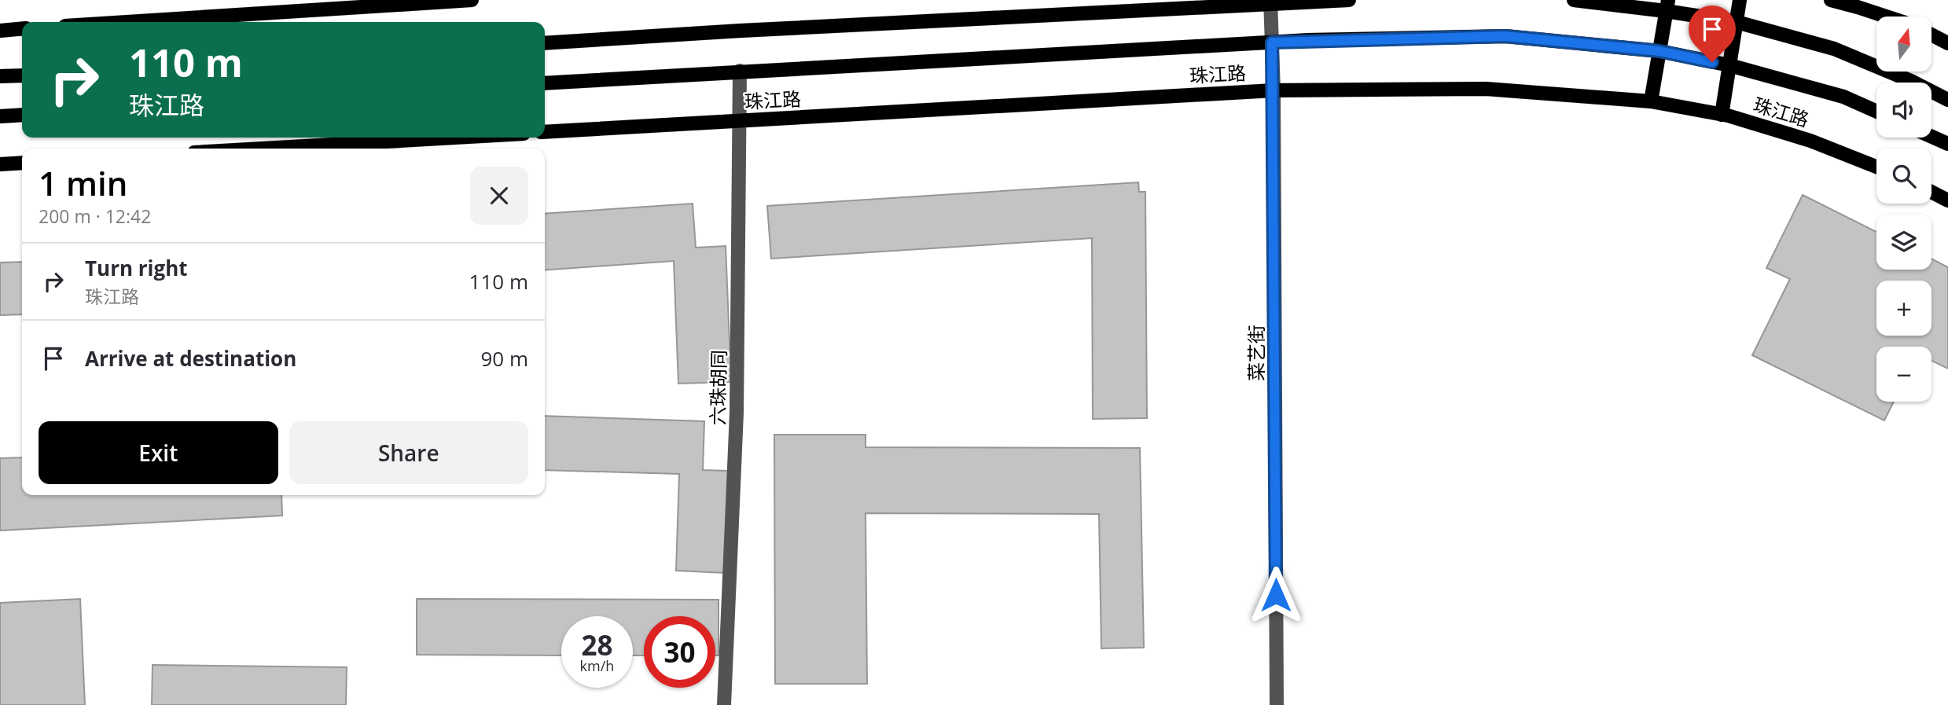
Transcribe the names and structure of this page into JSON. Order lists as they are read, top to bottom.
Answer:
{
  "streets": {
    "main road": ["珠江路"],
    "street": ["菜艺街", "六珠胡同"]
  },
  "crossings": [
    ["珠江路", "菜艺街"],
    ["珠江路", "六珠胡同"]
  ],
  "north": "top",
  "page": {
    "map_buttons": ["+", "−"],
    "turn": ["110 m", "珠江路"],
    "heading": ["1 min", "200 m · 12:42"],
    "list": [
      {
        "name": "Turn right",
        "note": "珠江路",
        "value": "110 m"
      },
      {
        "name": "Arrive at destination",
        "value": "90 m"
      }
    ],
    "buttons": ["Exit", "Share"],
    "speed": "28 km/h",
    "limit": "30"
  }
}
